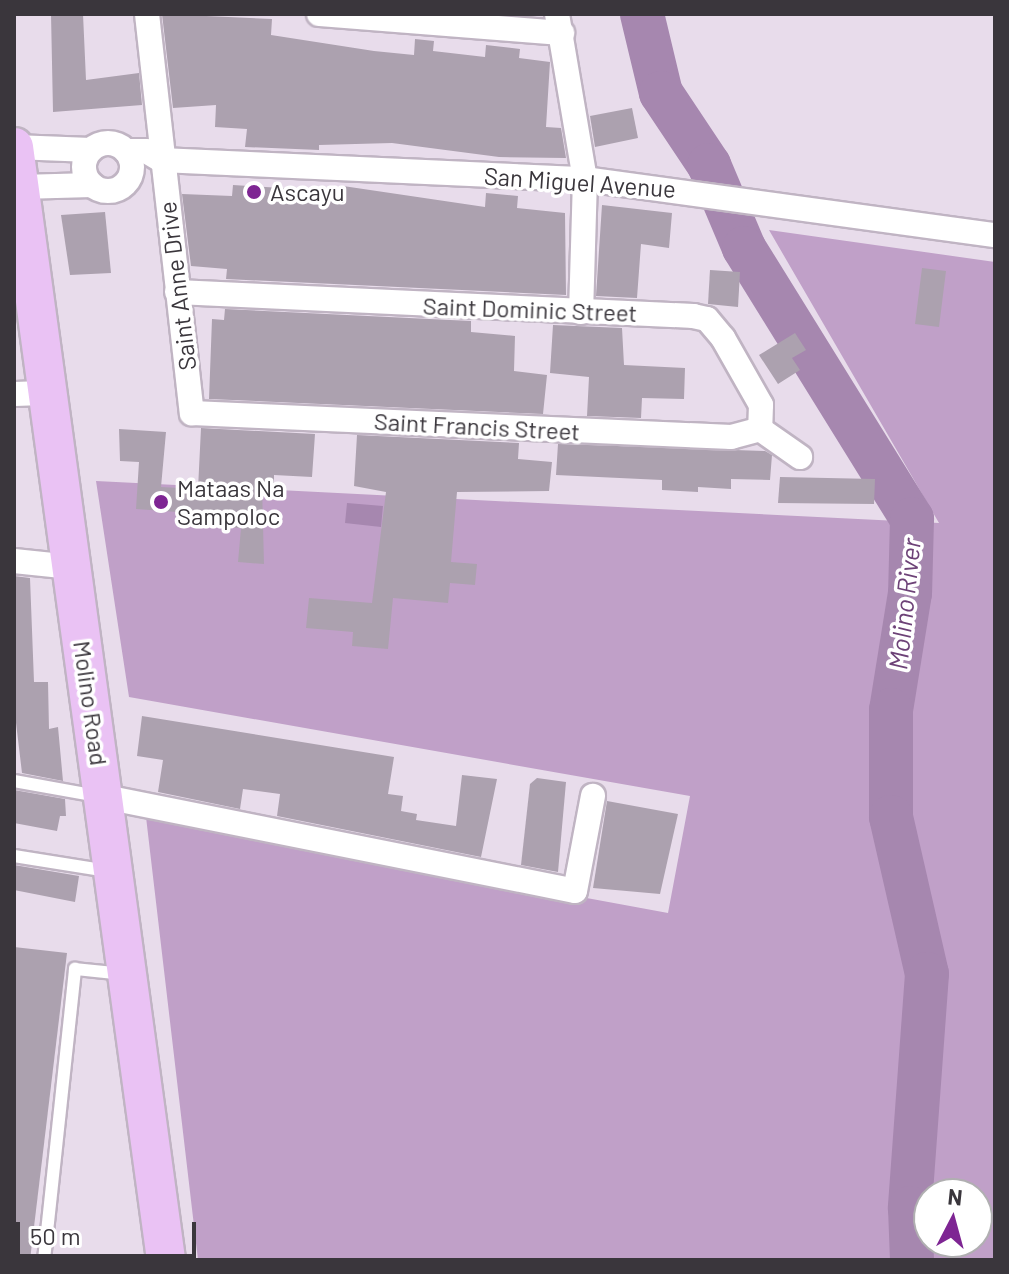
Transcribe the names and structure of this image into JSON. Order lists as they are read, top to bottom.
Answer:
{
  "streets": {
    "main road": ["Molino Road"],
    "street": [
      "San Miguel Avenue",
      "Saint Anne Drive",
      "Saint Dominic Street",
      "Saint Francis Street"
    ]
  },
  "crossings": [
    ["San Miguel Avenue", "Saint Anne Drive"],
    ["Saint Anne Drive", "Saint Dominic Street"],
    ["Saint Anne Drive", "Saint Francis Street"],
    ["Saint Dominic Street", "Saint Francis Street"]
  ],
  "water": ["Molino River"],
  "places": ["Ascayu", "Mataas Na Sampoloc"],
  "scale_bar": "50 m",
  "north": "top"
}
